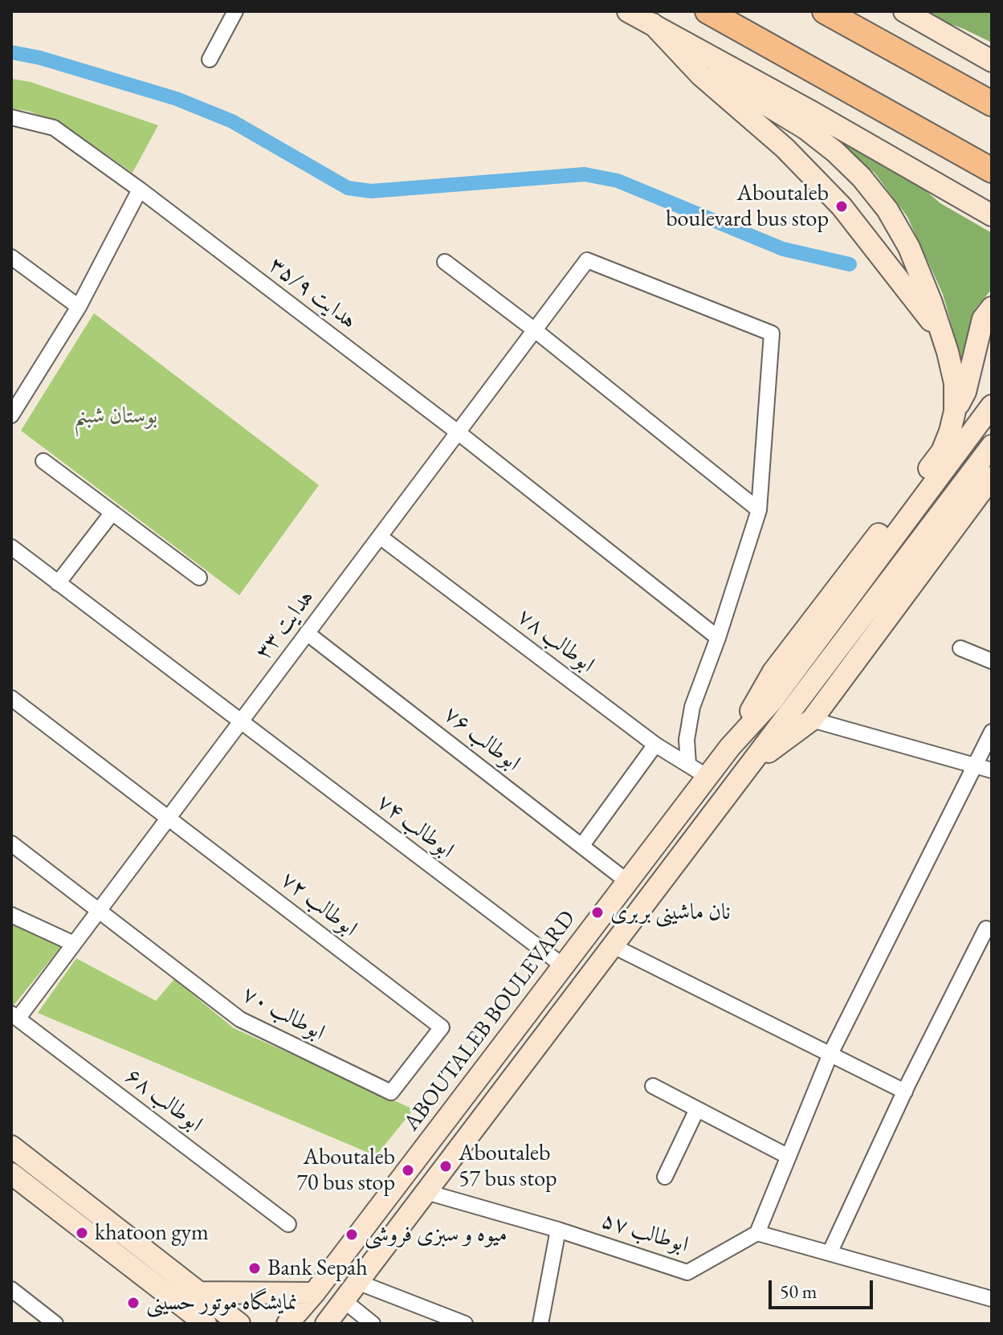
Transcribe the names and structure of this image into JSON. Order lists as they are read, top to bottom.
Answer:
{
  "streets": {
    "main road": ["ABOUTALEB BOULEVARD"],
    "street": [
      "هدایت ۳۵/۹",
      "هدایت ۳۳",
      "ابوطالب ۷۸",
      "ابوطالب ۷۶",
      "ابوطالب ۷۴",
      "ابوطالب ۷۲",
      "ابوطالب ۷۰",
      "ابوطالب ۶۸",
      "ابوطالب ۵۷"
    ]
  },
  "crossings": [
    ["هدایت ۳۵/۹", "هدایت ۳۳"],
    ["هدایت ۳۳", "ابوطالب ۷۸"],
    ["هدایت ۳۳", "ابوطالب ۷۶"],
    ["هدایت ۳۳", "ابوطالب ۷۴"],
    ["هدایت ۳۳", "ابوطالب ۷۲"],
    ["هدایت ۳۳", "ابوطالب ۷۰"],
    ["هدایت ۳۳", "ابوطالب ۶۸"],
    ["ابوطالب ۷۸", "ABOUTALEB BOULEVARD"],
    ["ابوطالب ۷۶", "ABOUTALEB BOULEVARD"],
    ["ابوطالب ۷۴", "ABOUTALEB BOULEVARD"],
    ["ابوطالب ۷۲", "ابوطالب ۷۰"]
  ],
  "parks": ["بوستان شبنم"],
  "places": [
    "Aboutaleb boulevard bus stop",
    "نان ماشینی بربری",
    "Aboutaleb 57 bus stop",
    "Aboutaleb 70 bus stop",
    "khatoon gym",
    "میوه و سبزی فروشی",
    "Bank Sepah",
    "نمایشگاه موتور حسینی"
  ],
  "scale_bar": "50 m"
}
